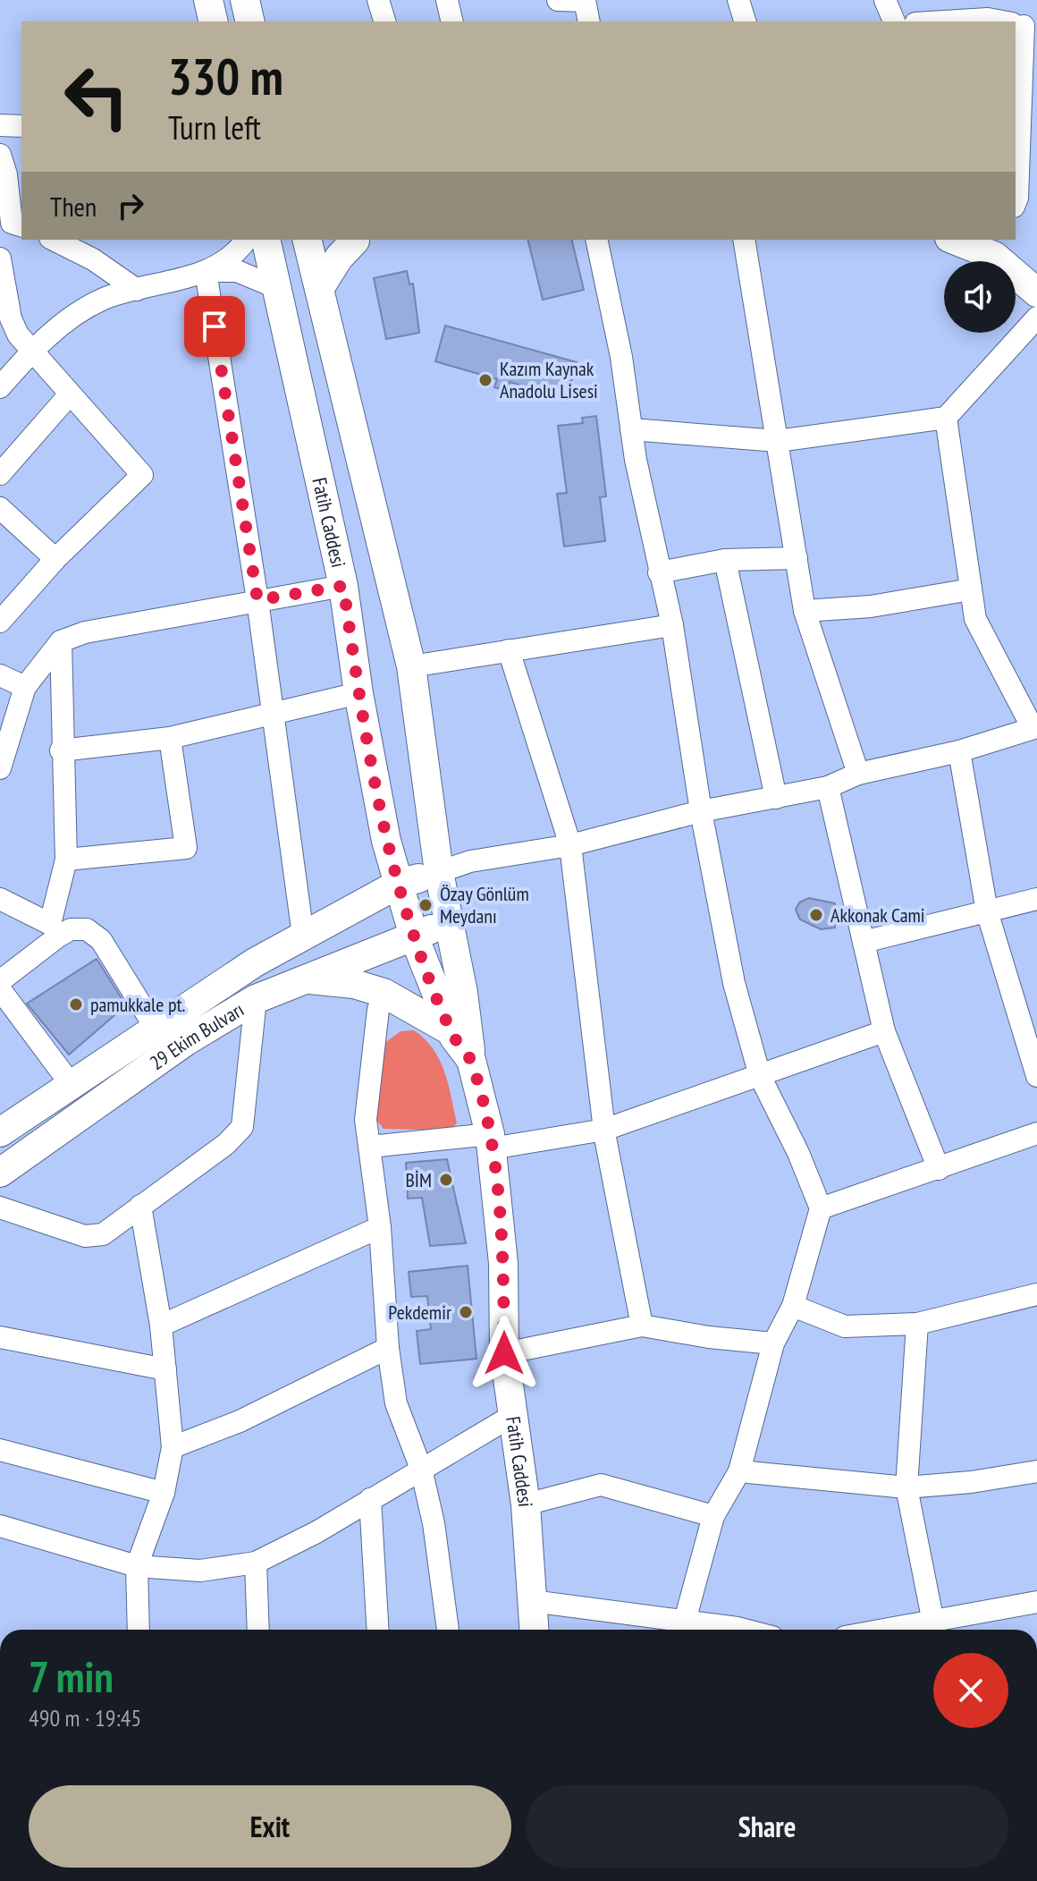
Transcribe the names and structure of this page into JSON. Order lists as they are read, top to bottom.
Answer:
{
  "streets": {
    "main road": ["Fatih Caddesi", "29 Ekim Bulvarı"]
  },
  "crossings": [
    ["Fatih Caddesi", "29 Ekim Bulvarı"]
  ],
  "places": [
    "Kazım Kaynak Anadolu Lisesi",
    "Özay Gönlüm Meydanı",
    "Akkonak Cami",
    "pamukkale pt.",
    "BİM",
    "Pekdemir"
  ],
  "page": {
    "turn": ["330 m", "Turn left"],
    "then": "Then",
    "heading": ["7 min", "490 m · 19:45"],
    "buttons": ["Exit", "Share"]
  }
}
